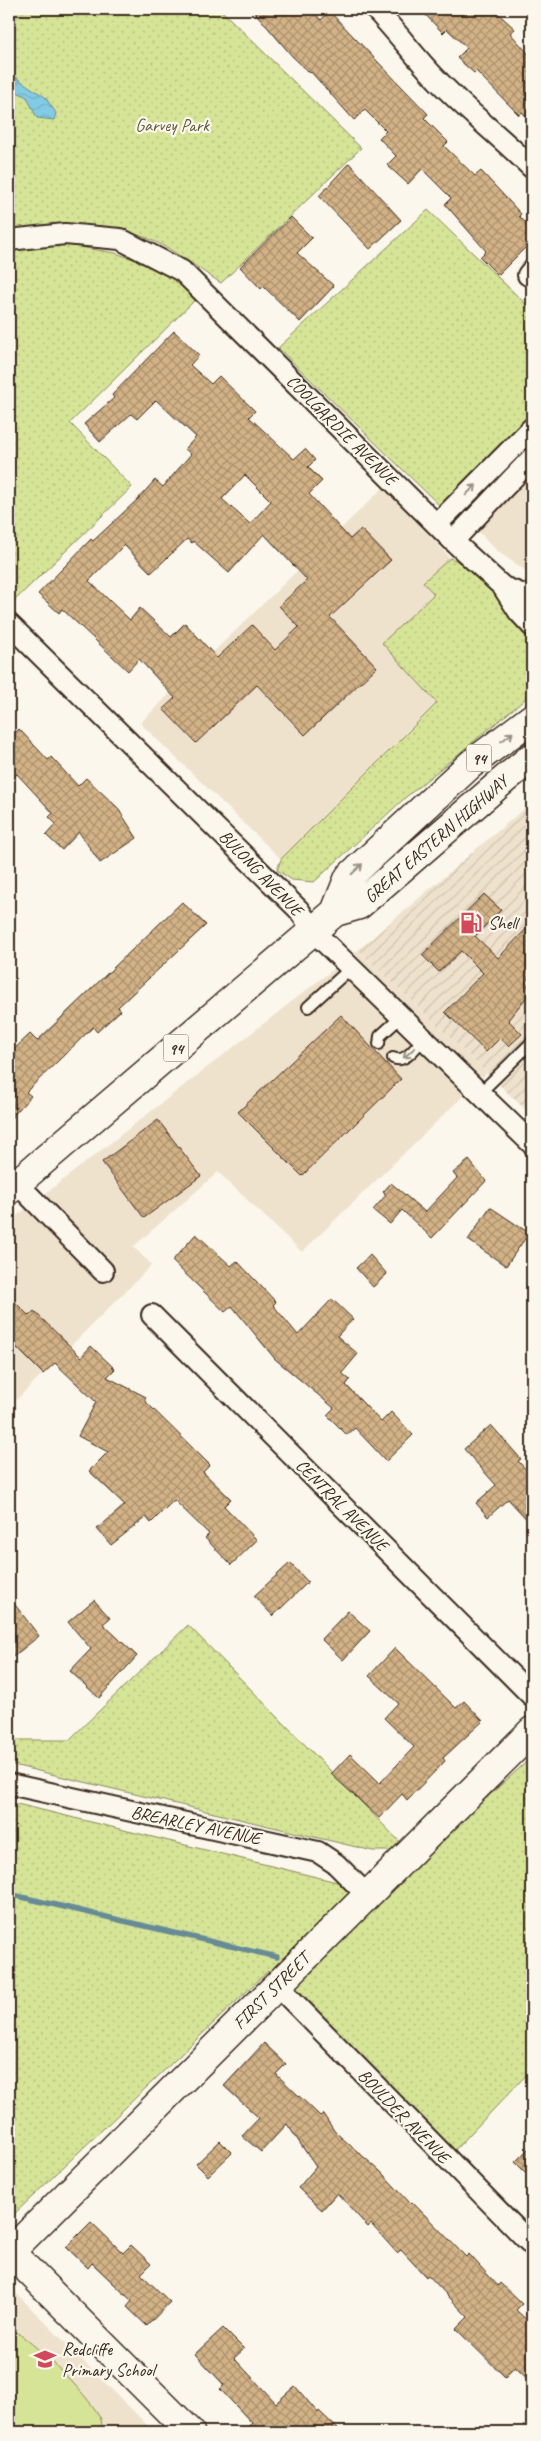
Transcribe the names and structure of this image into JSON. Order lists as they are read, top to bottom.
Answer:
{
  "streets": {
    "main road": ["94", "GREAT EASTERN HIGHWAY", "FIRST STREET"],
    "street": [
      "COOLGARDIE AVENUE",
      "BULONG AVENUE",
      "CENTRAL AVENUE",
      "BREARLEY AVENUE",
      "BOULDER AVENUE"
    ]
  },
  "crossings": [
    ["GREAT EASTERN HIGHWAY", "BULONG AVENUE"],
    ["BREARLEY AVENUE", "FIRST STREET"],
    ["FIRST STREET", "BOULDER AVENUE"]
  ],
  "parks": ["Garvey Park"],
  "places": {
    "fuel station": ["Shell"],
    "school or university": ["Redcliffe Primary School"]
  }
}
